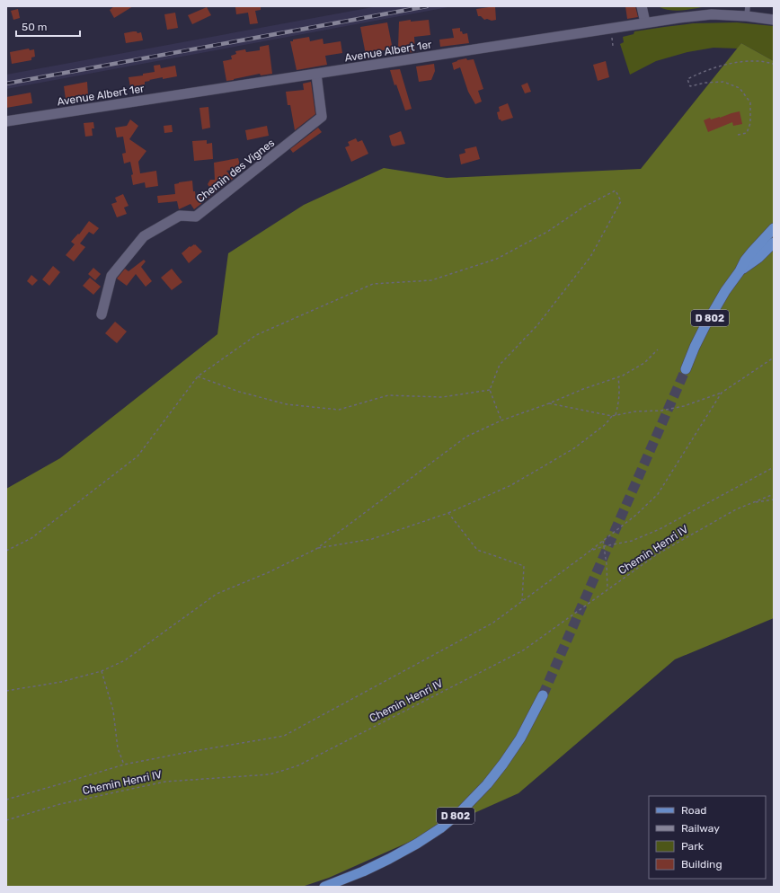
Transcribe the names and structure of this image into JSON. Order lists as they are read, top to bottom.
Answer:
{
  "streets": {
    "main road": ["Avenue Albert 1er", "Chemin des Vignes", "D 802"],
    "path": ["Chemin Henri IV"]
  },
  "crossings": [
    ["Avenue Albert 1er", "Chemin des Vignes"]
  ],
  "legend": [
    "Road",
    "Railway",
    "Park",
    "Building"
  ],
  "scale_bar": "50 m"
}
